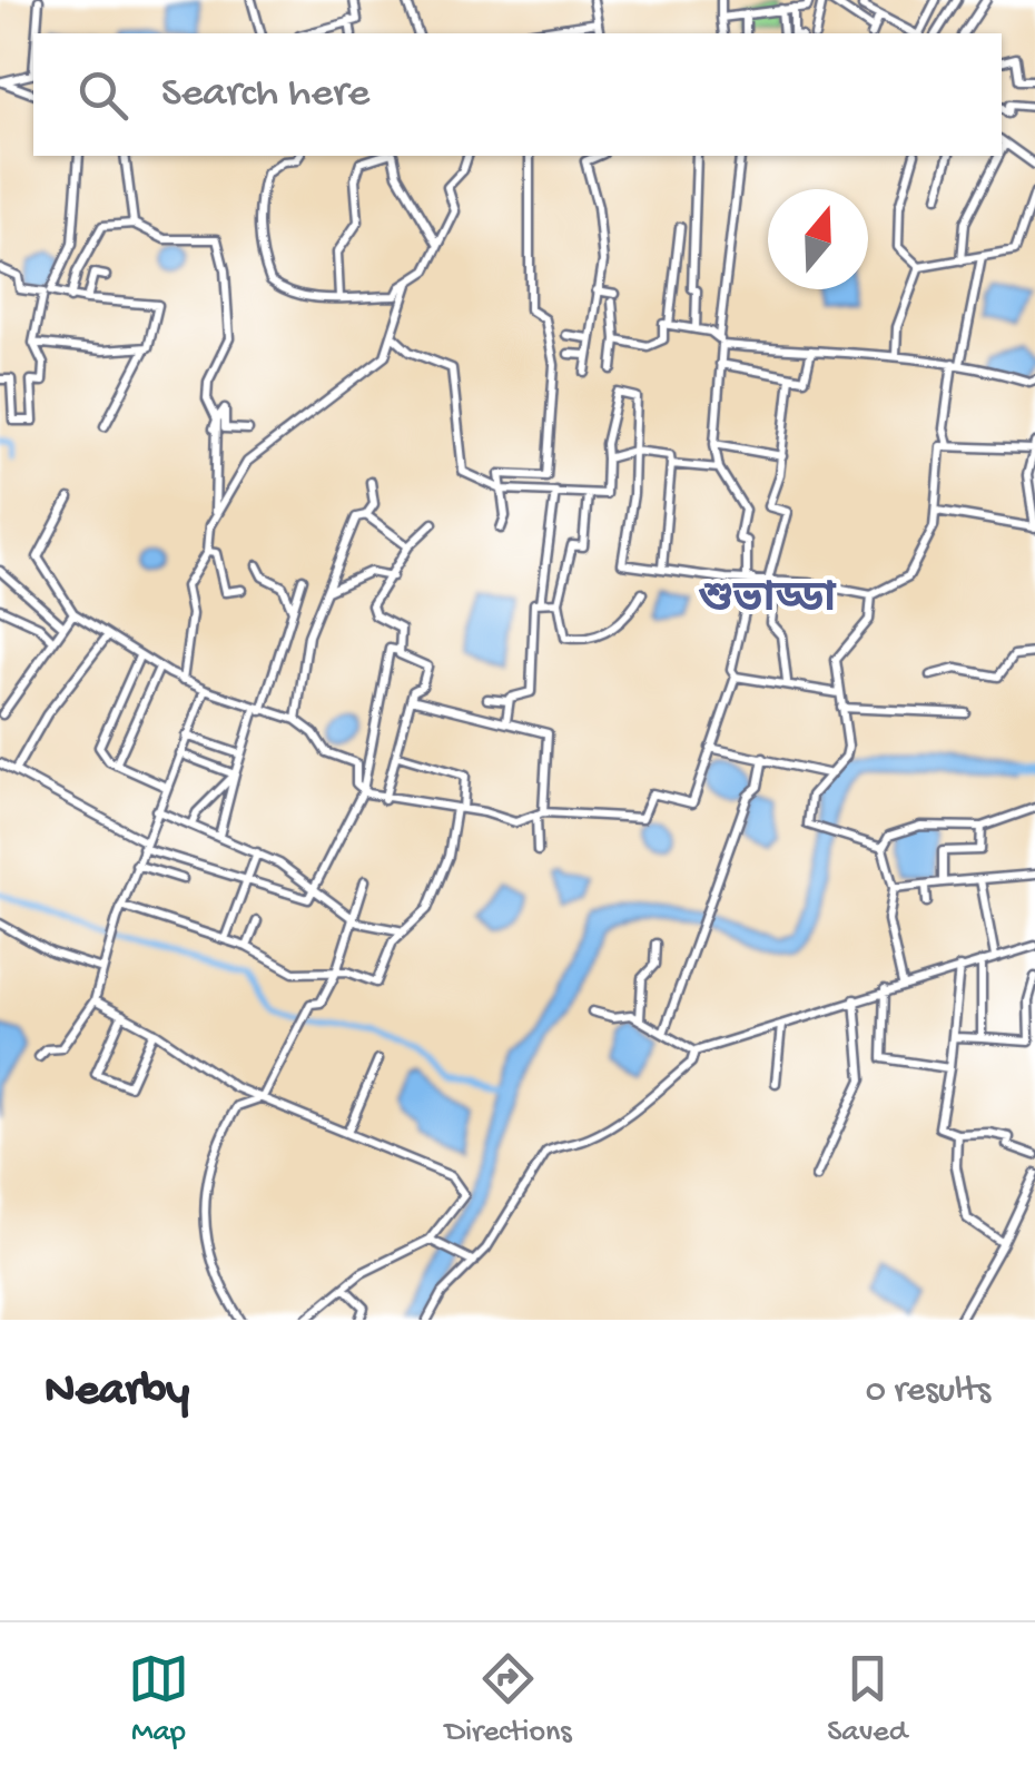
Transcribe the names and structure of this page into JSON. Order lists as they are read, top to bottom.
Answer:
{
  "districts": ["শুভাড্ডা"],
  "north": "top",
  "page": {
    "search": "Search here",
    "heading": ["Nearby", "0 results"],
    "nav": ["Map", "Directions", "Saved"]
  }
}
